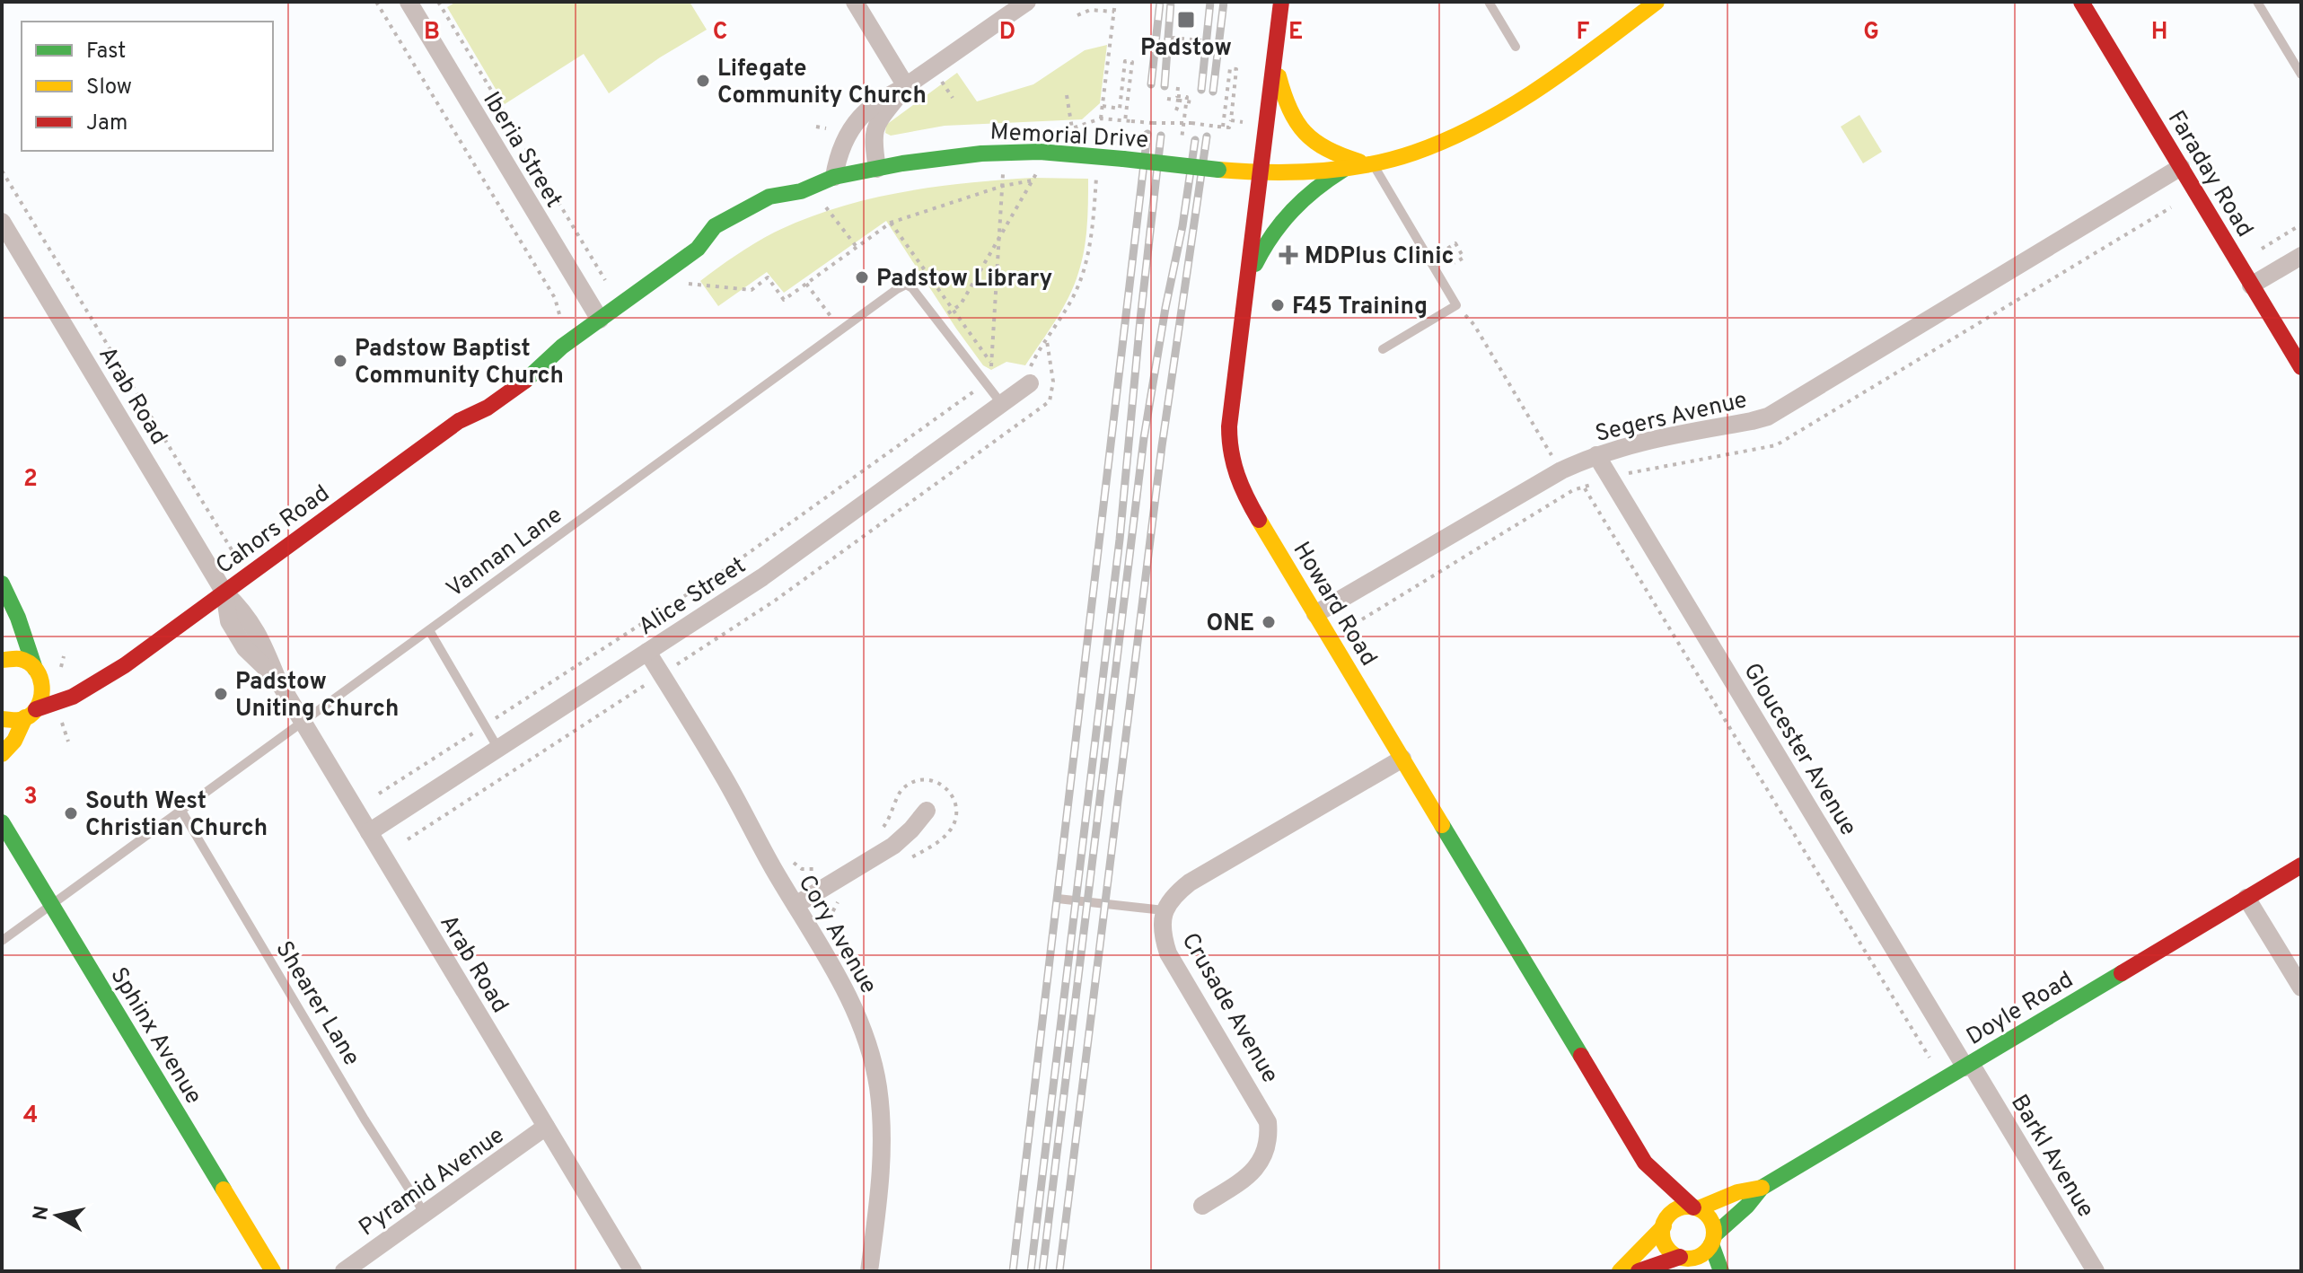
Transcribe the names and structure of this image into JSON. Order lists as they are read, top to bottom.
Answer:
{
  "streets": {
    "street": [
      "Memorial Drive",
      "Iberia Street",
      "Faraday Road",
      "Arab Road",
      "Segers Avenue",
      "Cahors Road",
      "Alice Street",
      "Howard Road",
      "Gloucester Avenue",
      "Cory Avenue",
      "Crusade Avenue",
      "Doyle Road",
      "Sphinx Avenue",
      "Barkl Avenue",
      "Pyramid Avenue"
    ],
    "lane": ["Vannan Lane", "Shearer Lane"]
  },
  "crossings": [
    ["Memorial Drive", "Cahors Road"],
    ["Memorial Drive", "Howard Road"],
    ["Iberia Street", "Cahors Road"],
    ["Faraday Road", "Segers Avenue"],
    ["Arab Road", "Cahors Road"],
    ["Arab Road", "Vannan Lane"],
    ["Arab Road", "Alice Street"],
    ["Arab Road", "Pyramid Avenue"],
    ["Segers Avenue", "Howard Road"],
    ["Segers Avenue", "Gloucester Avenue"],
    ["Vannan Lane", "Alice Street"],
    ["Vannan Lane", "Shearer Lane"],
    ["Vannan Lane", "Sphinx Avenue"],
    ["Alice Street", "Cory Avenue"],
    ["Howard Road", "Crusade Avenue"],
    ["Howard Road", "Doyle Road"],
    ["Gloucester Avenue", "Doyle Road"],
    ["Gloucester Avenue", "Barkl Avenue"],
    ["Shearer Lane", "Pyramid Avenue"],
    ["Doyle Road", "Barkl Avenue"]
  ],
  "places": {
    "transit": ["Padstow"],
    "other": [
      "Lifegate Community Church",
      "Padstow Library",
      "F45 Training",
      "Padstow Baptist Community Church",
      "ONE",
      "Padstow Uniting Church",
      "South West Christian Church"
    ],
    "health": ["MDPlus Clinic"]
  },
  "legend": ["Fast", "Slow", "Jam"],
  "north": "left",
  "grid": {
    "columns": [
      "B",
      "C",
      "D",
      "E",
      "F",
      "G",
      "H"
    ],
    "rows": ["2", "3", "4"]
  }
}
